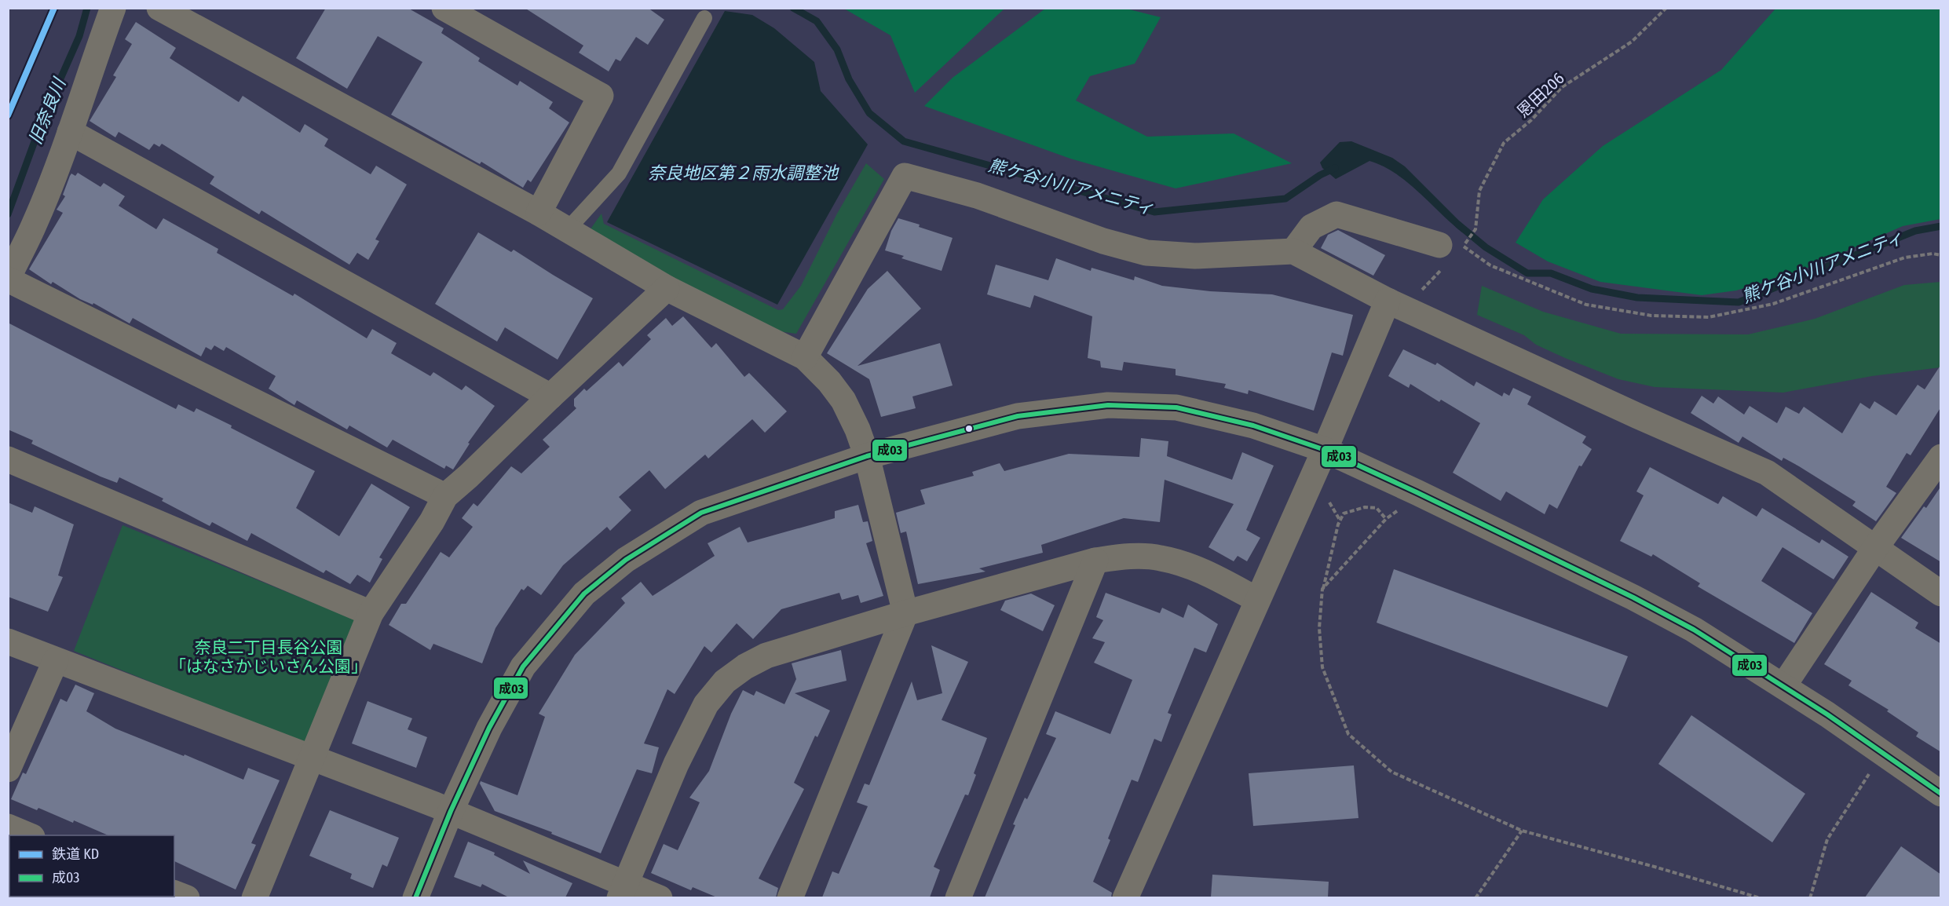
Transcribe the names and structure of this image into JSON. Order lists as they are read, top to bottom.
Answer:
{
  "streets": {
    "path": ["恩田206"]
  },
  "water": ["旧奈良川", "奈良地区第２雨水調整池", "熊ケ谷小川アメニティ"],
  "parks": ["奈良二丁目長谷公園 「はなさかじいさん公園」"],
  "lines": ["rail line KD", "transit line 成03"],
  "legend": ["鉄道 KD", "成03"]
}
